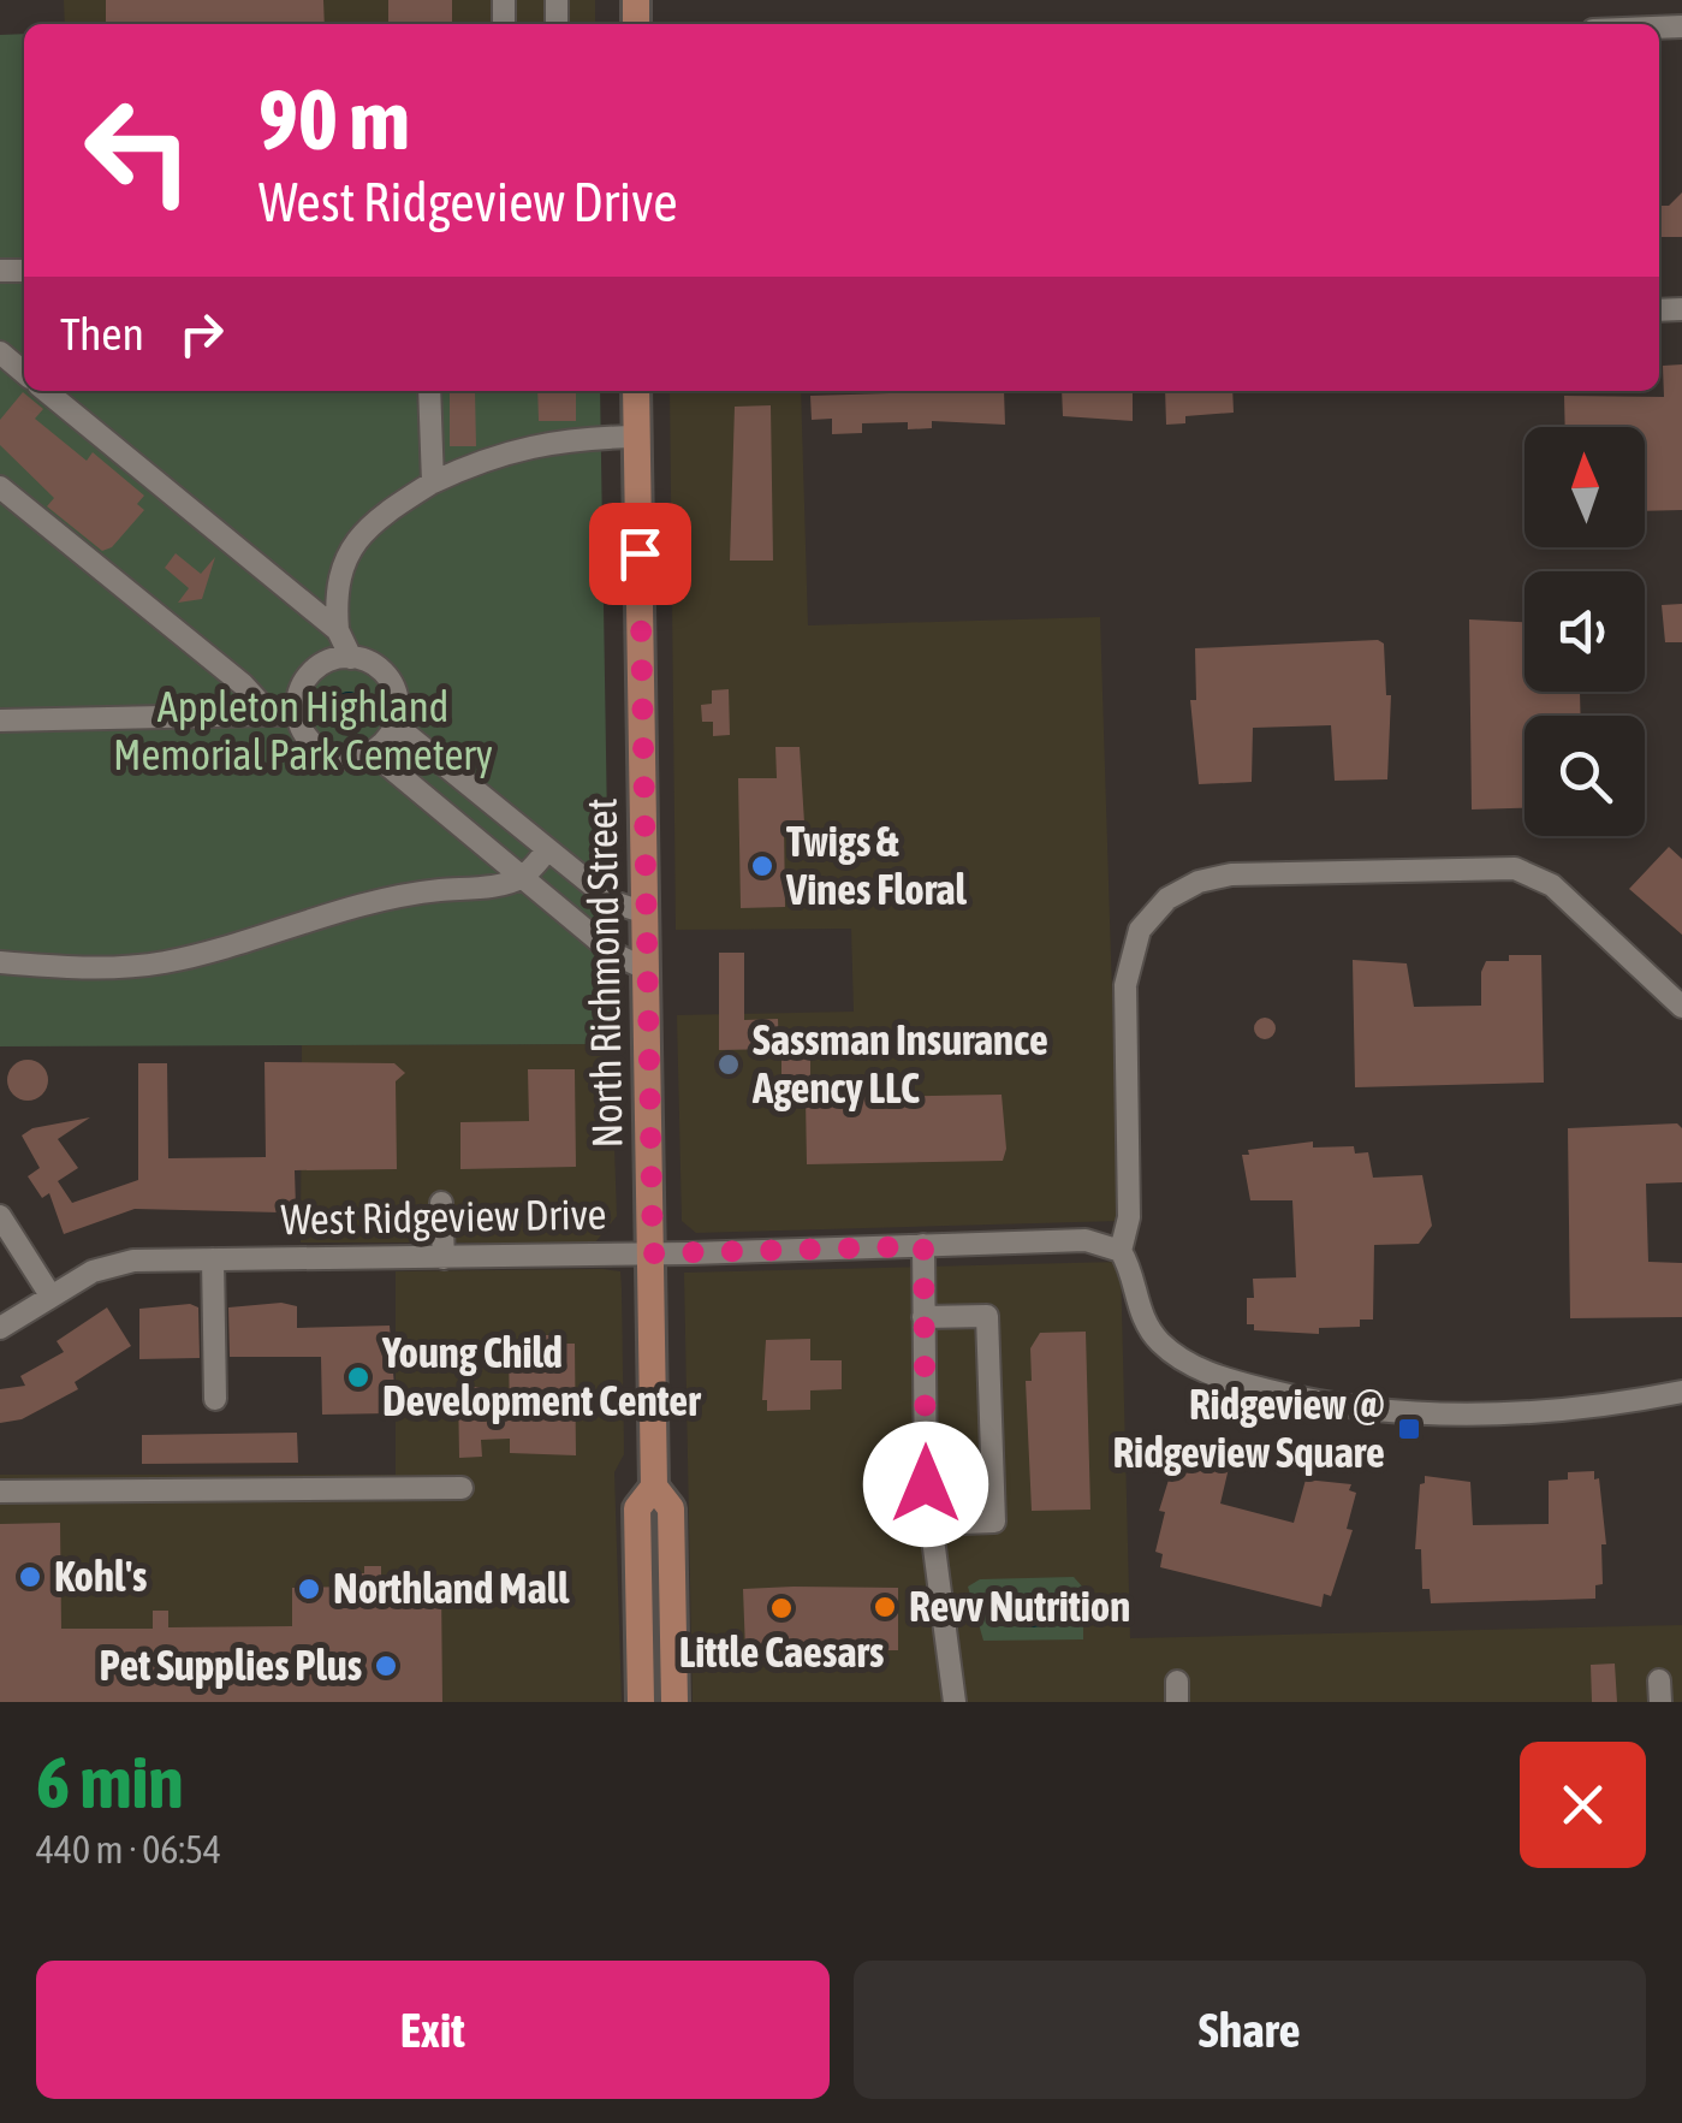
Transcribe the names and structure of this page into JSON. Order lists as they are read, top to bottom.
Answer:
{
  "streets": {
    "main road": ["North Richmond Street"],
    "street": ["West Ridgeview Drive"]
  },
  "crossings": [
    ["North Richmond Street", "West Ridgeview Drive"]
  ],
  "parks": ["Appleton Highland Memorial Park Cemetery"],
  "places": {
    "other": [
      "Twigs & Vines Floral",
      "Sassman Insurance Agency LLC",
      "Young Child Development Center",
      "Kohl's",
      "Northland Mall",
      "Revv Nutrition",
      "Little Caesars",
      "Pet Supplies Plus"
    ],
    "transit": ["Ridgeview @ Ridgeview Square"]
  },
  "north": "top",
  "page": {
    "turn": ["90 m", "West Ridgeview Drive"],
    "then": "Then",
    "heading": ["6 min", "440 m · 06:54"],
    "buttons": ["Exit", "Share"]
  }
}
